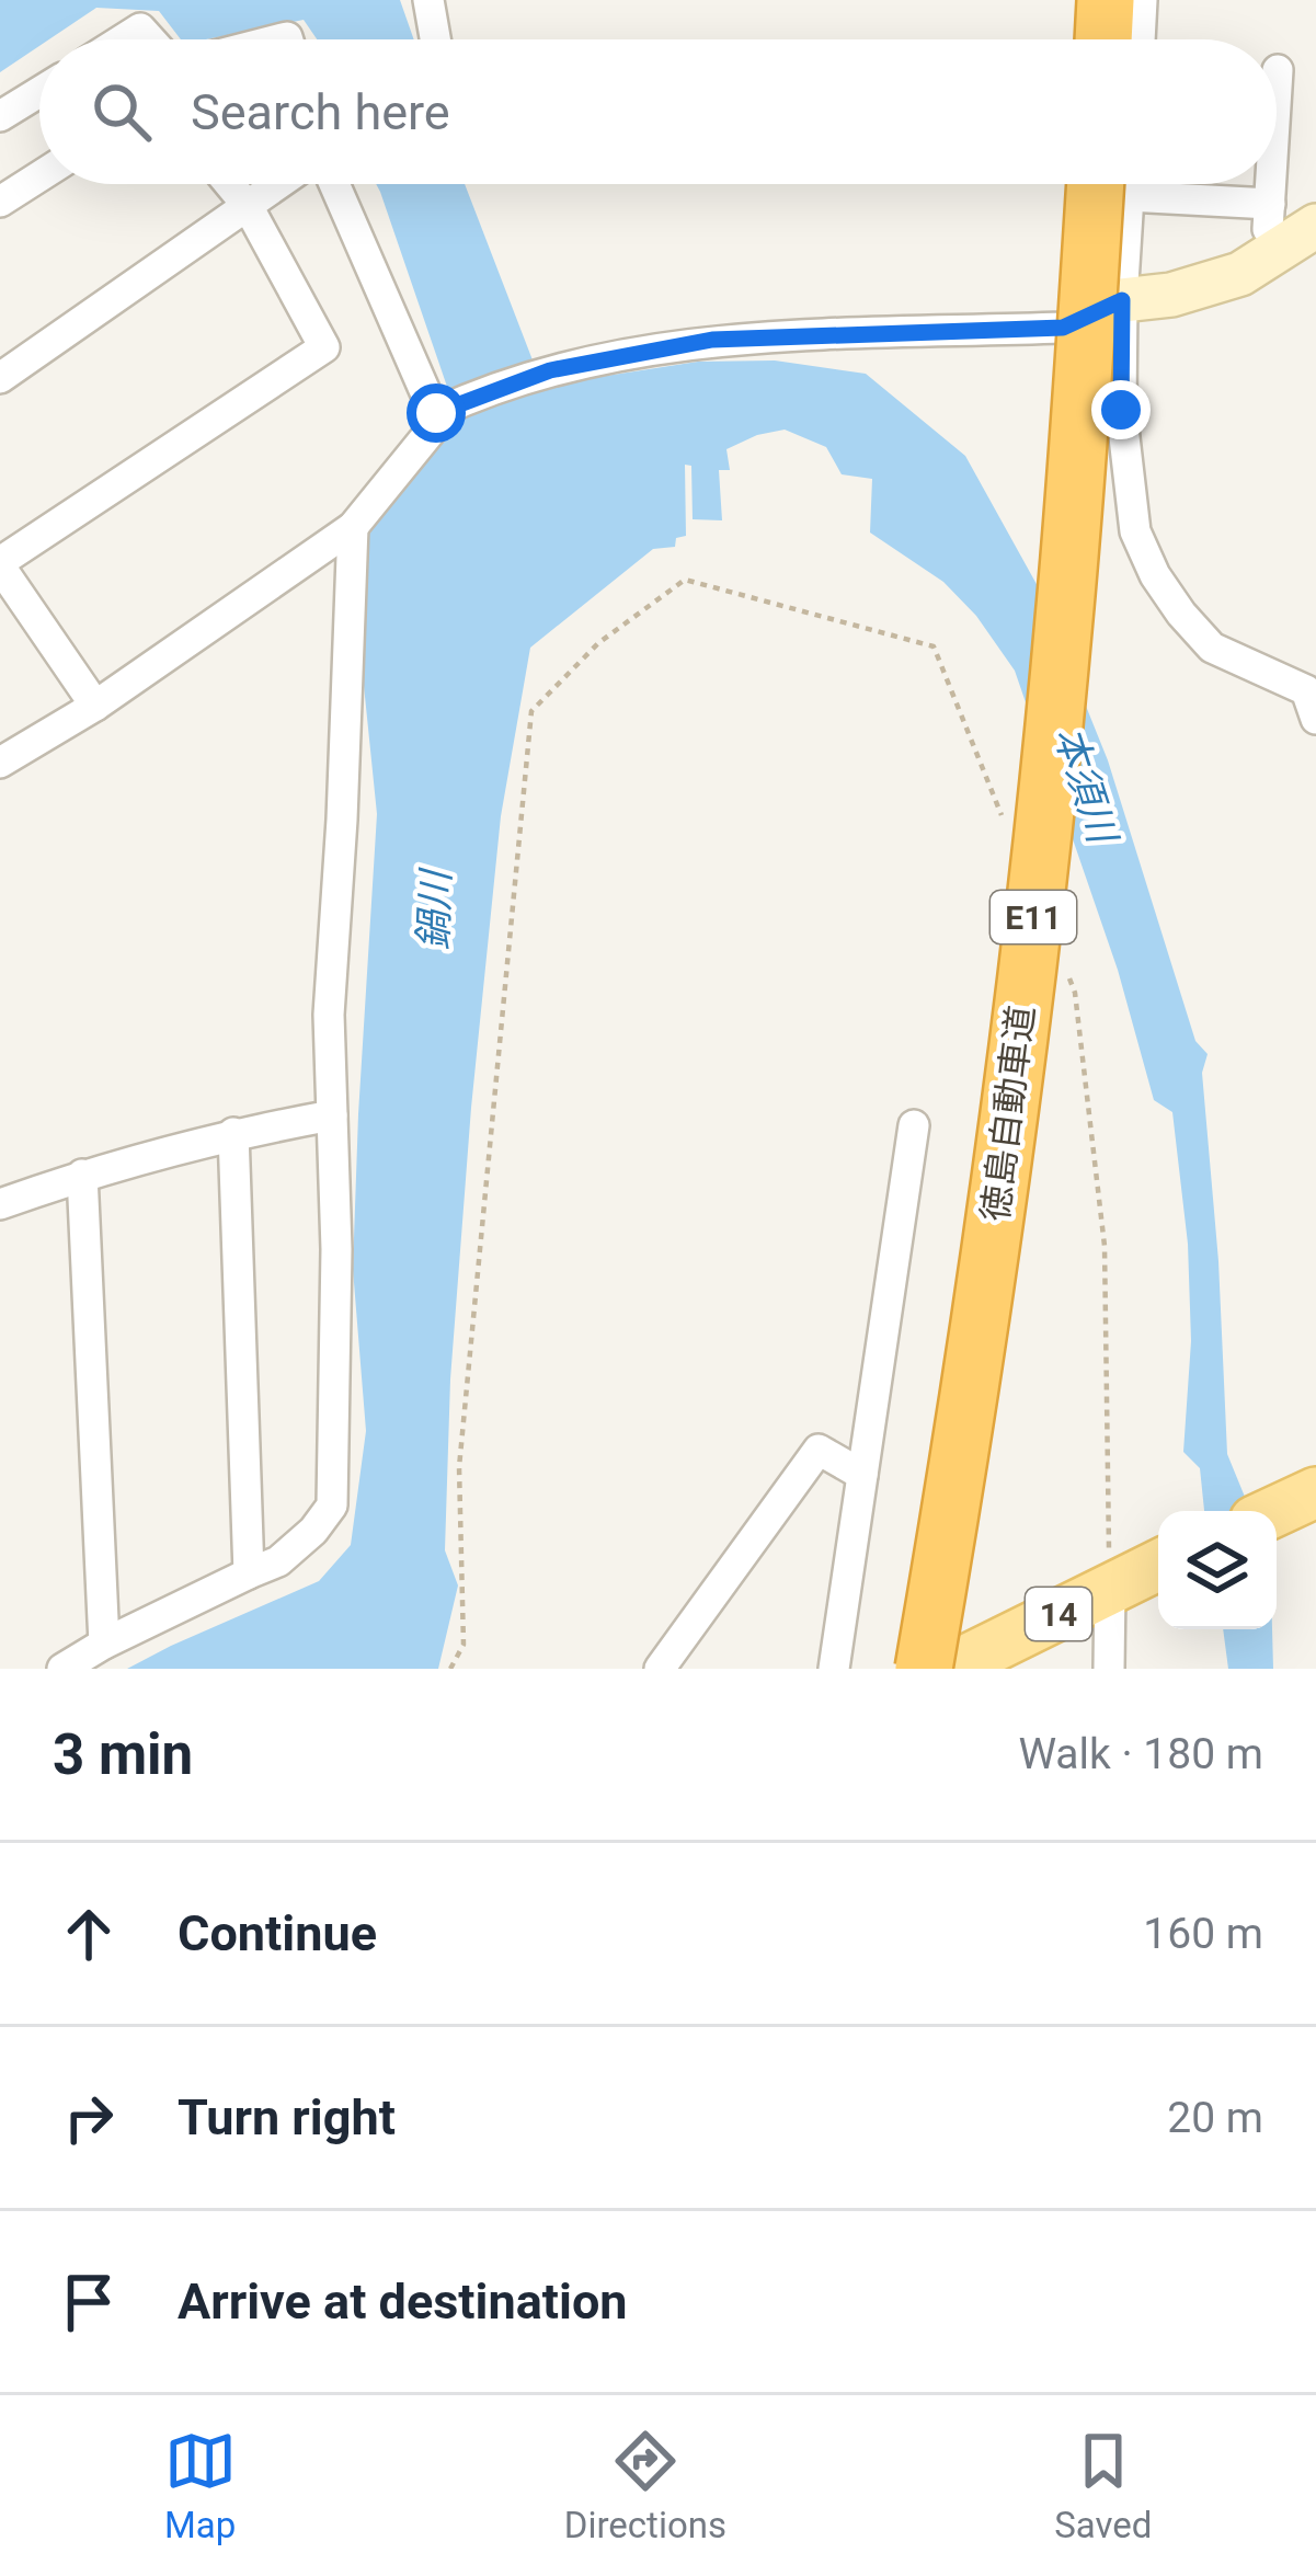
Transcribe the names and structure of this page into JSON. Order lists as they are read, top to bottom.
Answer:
{
  "streets": {
    "highway": ["E11", "徳島自動車道"],
    "main road": ["14"]
  },
  "water": ["本須川", "鍋川"],
  "page": {
    "search": "Search here",
    "heading": ["3 min", "Walk · 180 m"],
    "list": [
      ["Continue", "160 m"],
      ["Turn right", "20 m"],
      "Arrive at destination"
    ],
    "nav": ["Map", "Directions", "Saved"]
  }
}
